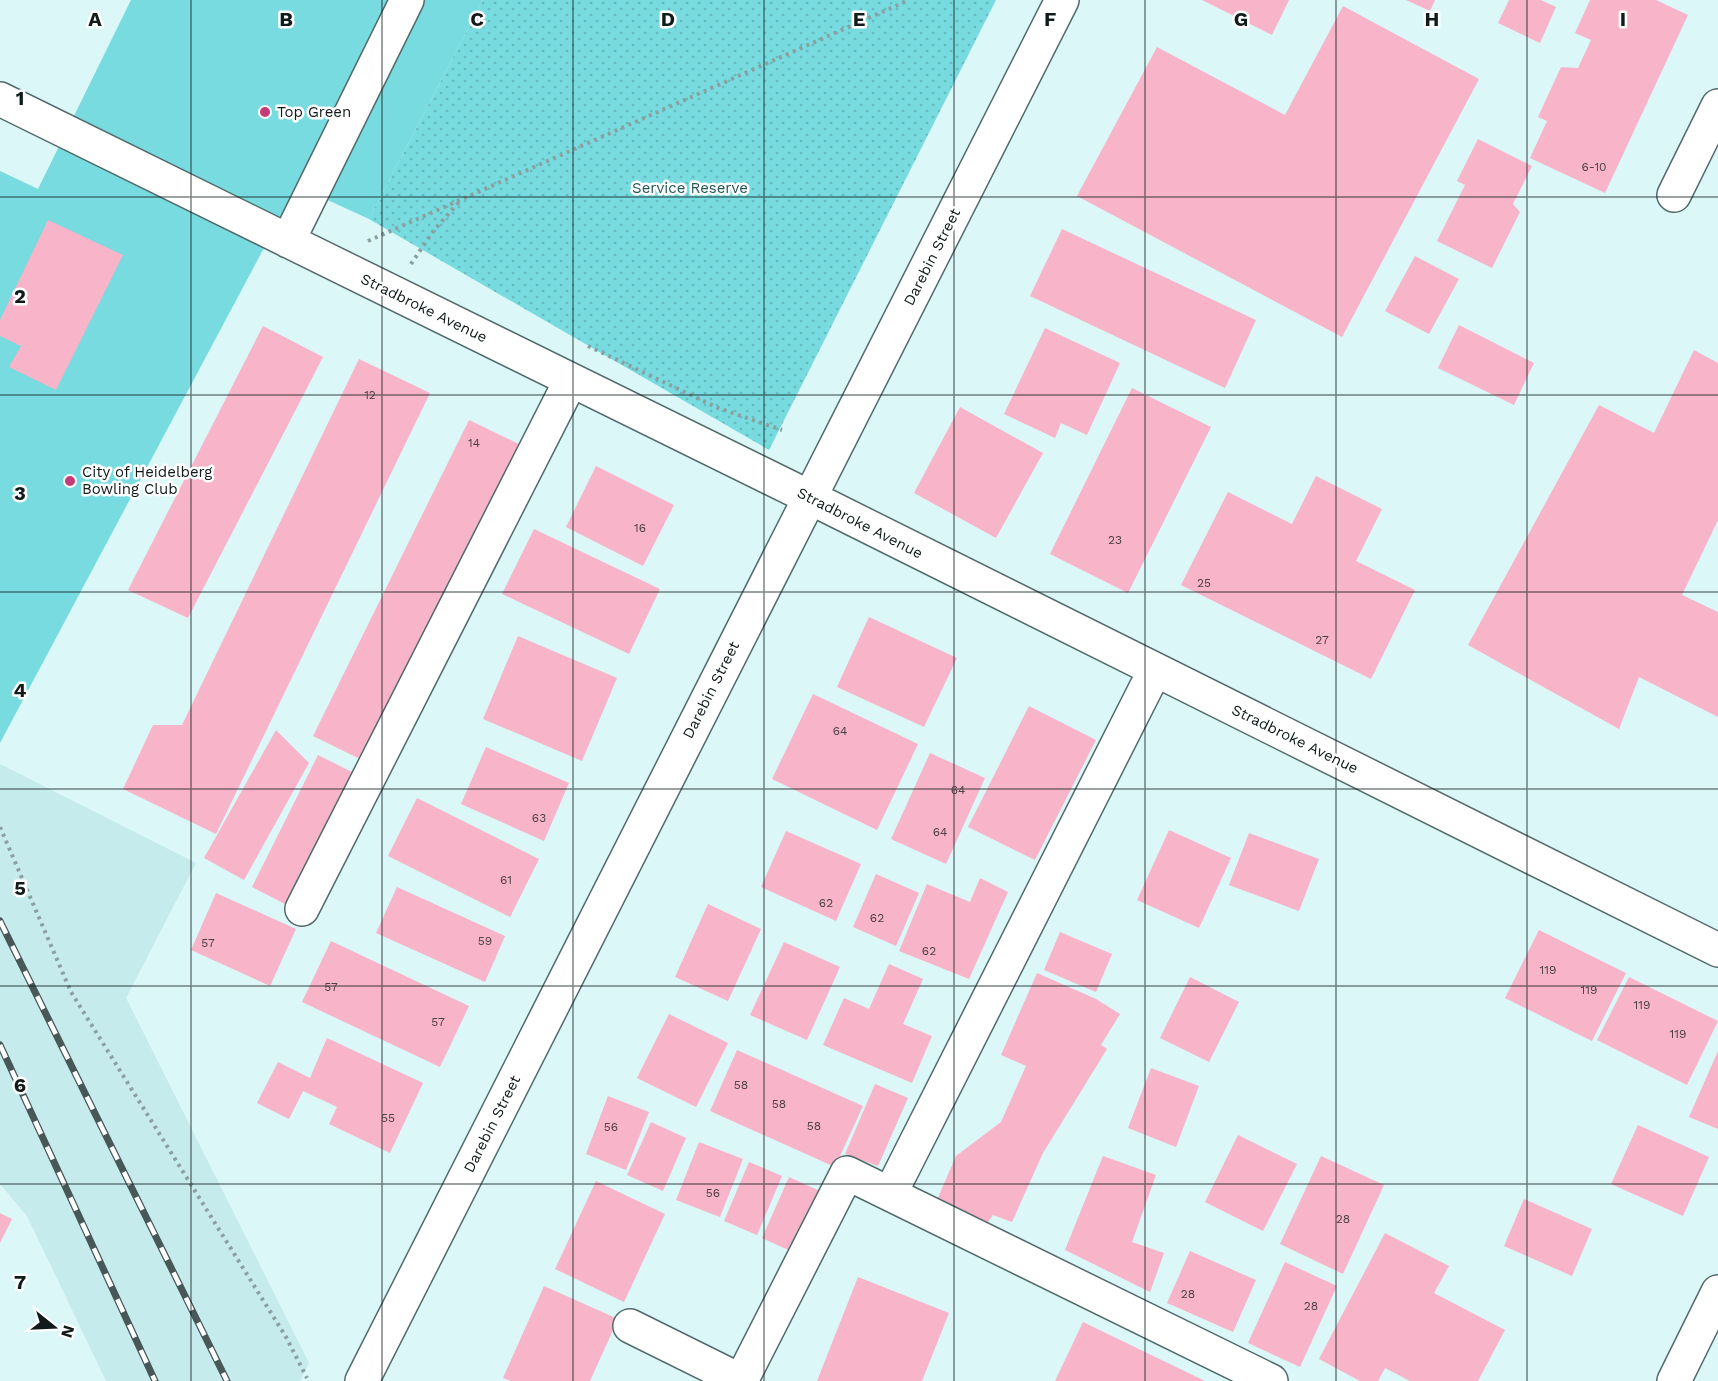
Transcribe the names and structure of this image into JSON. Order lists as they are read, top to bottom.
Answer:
{
  "streets": {
    "street": ["Darebin Street", "Stradbroke Avenue"]
  },
  "crossings": [
    ["Darebin Street", "Stradbroke Avenue"]
  ],
  "parks": ["Service Reserve"],
  "places": ["Top Green", "City of Heidelberg Bowling Club"],
  "house_numbers": [
    "6-10",
    "12",
    "14",
    "16",
    "23",
    "25",
    "27",
    "64",
    "64",
    "63",
    "64",
    "61",
    "62",
    "62",
    "59",
    "57",
    "62",
    "119",
    "57",
    "119",
    "119",
    "57",
    "119",
    "58",
    "58",
    "55",
    "58",
    "56",
    "56",
    "28",
    "28",
    "28"
  ],
  "north": "right",
  "grid": {
    "columns": [
      "A",
      "B",
      "C",
      "D",
      "E",
      "F",
      "G",
      "H",
      "I"
    ],
    "rows": [
      "1",
      "2",
      "3",
      "4",
      "5",
      "6",
      "7"
    ]
  }
}
